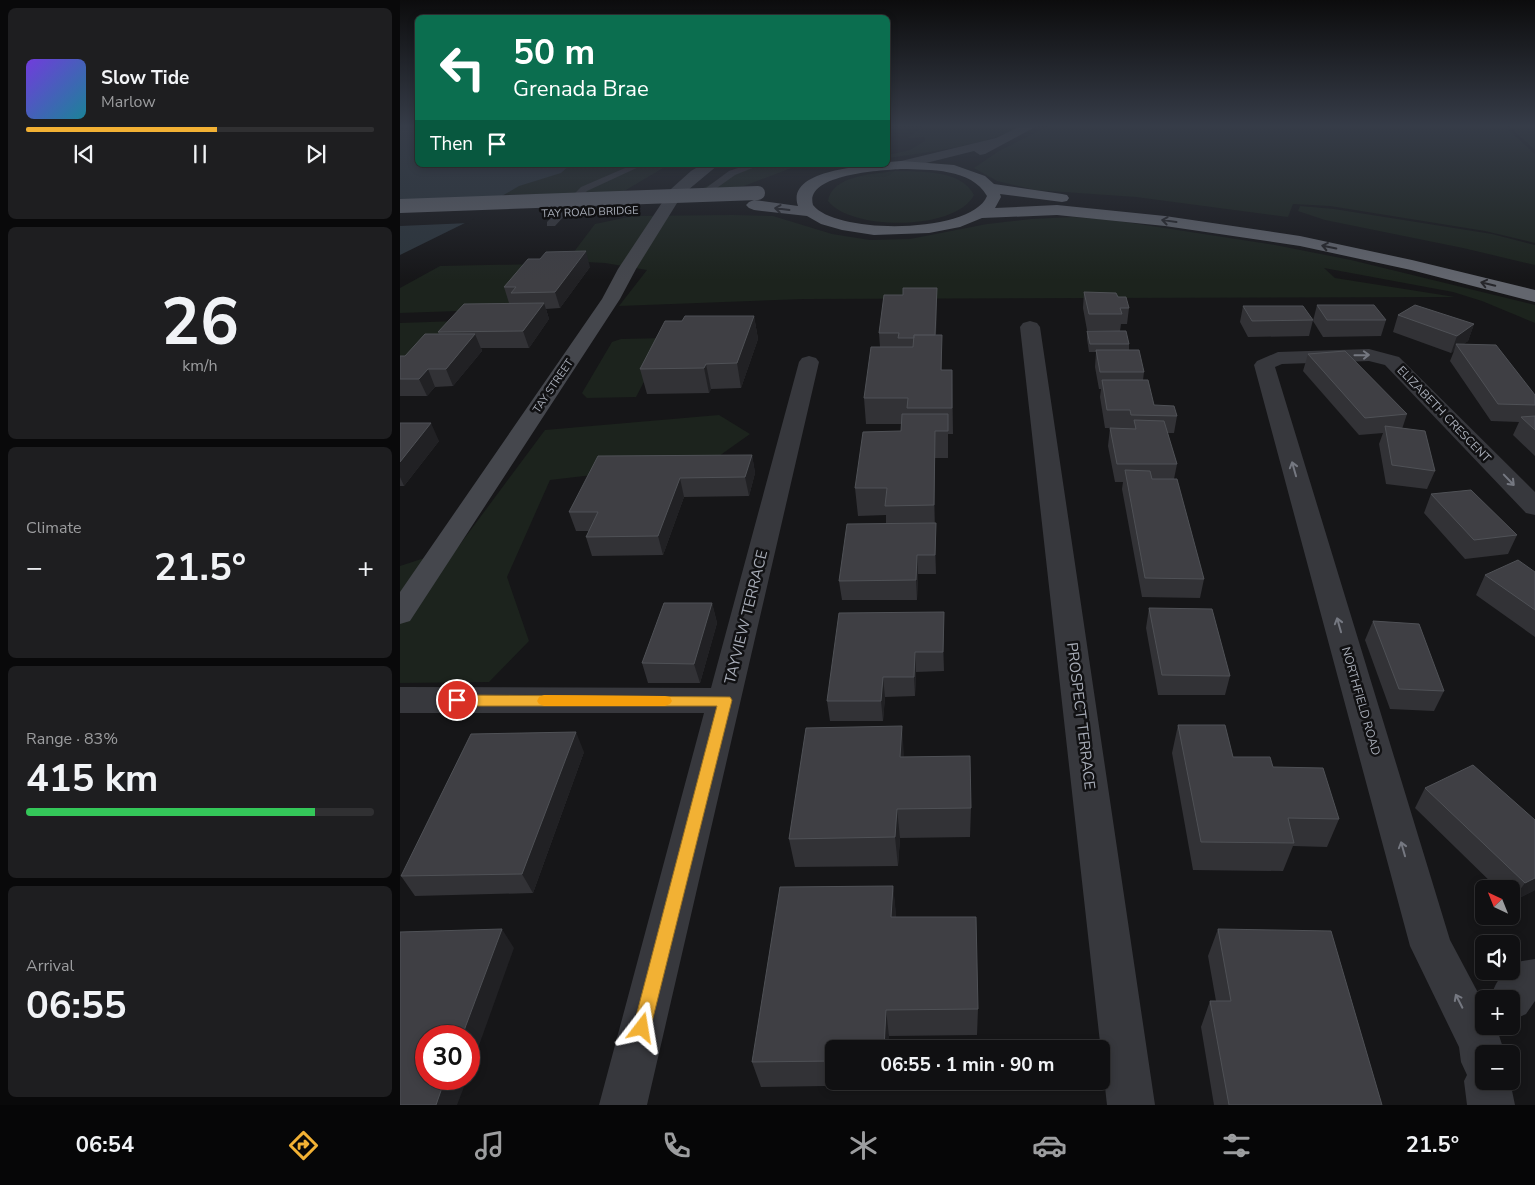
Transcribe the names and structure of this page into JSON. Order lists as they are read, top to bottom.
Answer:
{
  "streets": {
    "highway": ["TAY ROAD BRIDGE"],
    "main road": ["TAY STREET"],
    "street": [
      "ELIZABETH CRESCENT",
      "TAYVIEW TERRACE",
      "NORTHFIELD ROAD",
      "PROSPECT TERRACE"
    ]
  },
  "crossings": [
    ["ELIZABETH CRESCENT", "NORTHFIELD ROAD"]
  ],
  "one_way": ["ELIZABETH CRESCENT", "NORTHFIELD ROAD"],
  "north": "top left",
  "page": {
    "turn": ["50 m", "Grenada Brae"],
    "song": ["Slow Tide", "Marlow"],
    "then": "Then",
    "tile": [
      ["26", "km/h"],
      "Climate",
      ["Range · 83%", "415 km"],
      ["Arrival", "06:55"]
    ],
    "heat": ["−", "21.5°", "+"],
    "map_buttons": ["+", "−"],
    "limit": "30",
    "trip": "06:55 · 1 min · 90 m",
    "tabs": ["06:54", "21.5°"]
  }
}
